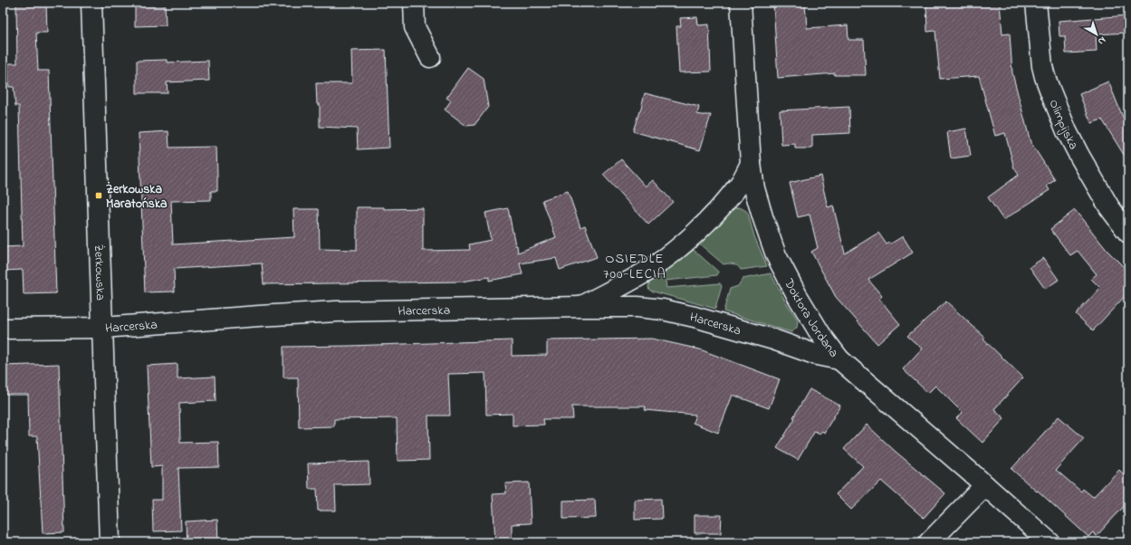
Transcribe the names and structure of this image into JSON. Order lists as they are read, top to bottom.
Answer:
{
  "streets": {
    "street": [
      "Olimpijska",
      "Żerkowska",
      "Harcerska",
      "Doktora Jordana"
    ]
  },
  "crossings": [
    ["Żerkowska", "Harcerska"],
    ["Harcerska", "Doktora Jordana"]
  ],
  "districts": ["OSIEDLE 700-LECIA"],
  "places": {
    "transit": ["Żerkowska Maratońska"]
  },
  "north": "bottom right"
}
